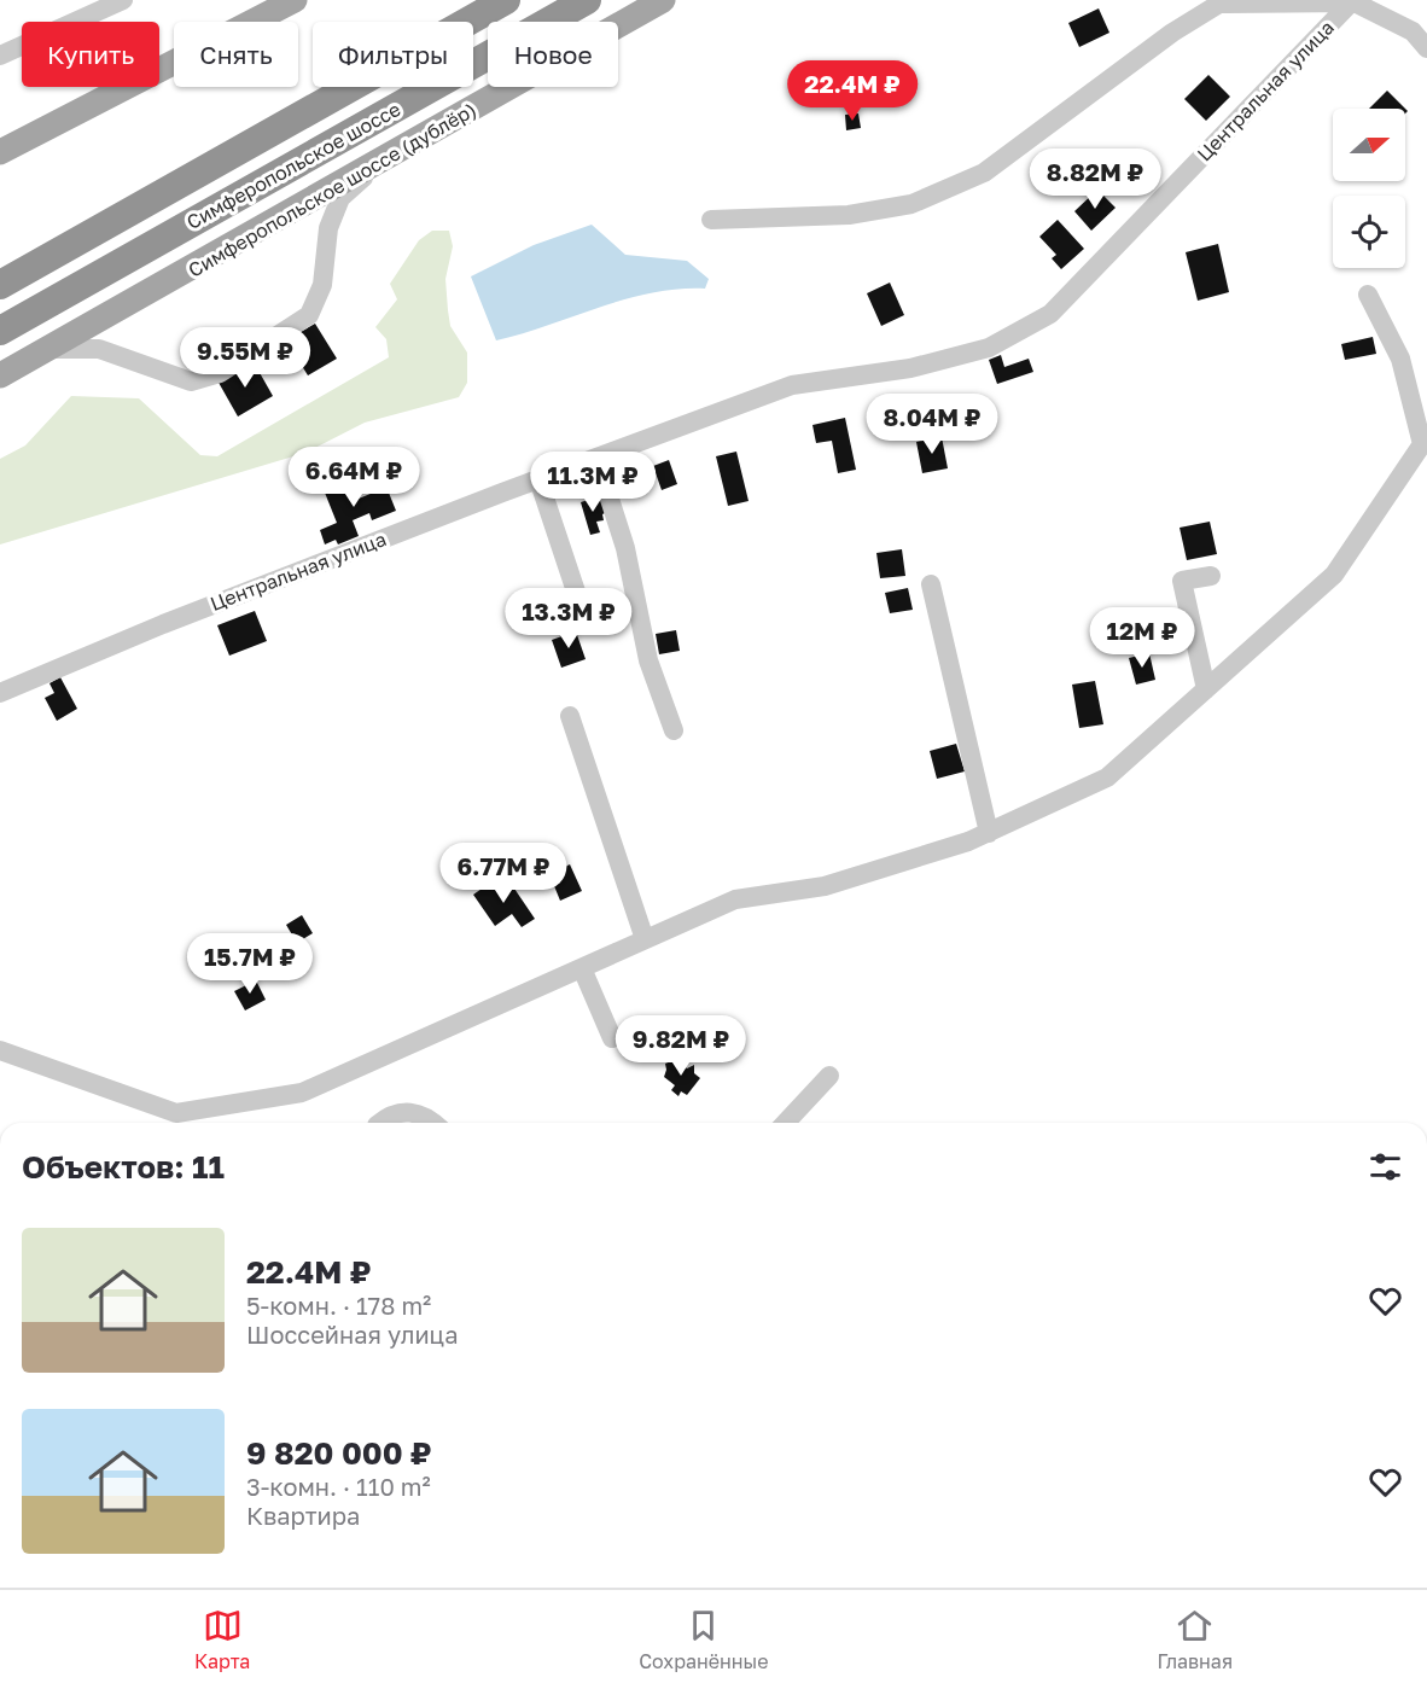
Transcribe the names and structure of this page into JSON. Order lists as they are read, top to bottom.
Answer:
{
  "streets": {
    "highway": ["Симферопольское шоссе"],
    "main road": ["Симферопольское шоссе (дублёр)"],
    "street": ["Центральная улица"]
  },
  "north": "right",
  "page": {
    "chip": [
      "Купить",
      "Снять",
      "Фильтры",
      "Новое"
    ],
    "price": [
      "22.4M ₽",
      "8.82M ₽",
      "9.55M ₽",
      "8.04M ₽",
      "6.64M ₽",
      "11.3M ₽",
      "13.3M ₽",
      "12M ₽",
      "6.77M ₽",
      "15.7M ₽",
      "9.82M ₽"
    ],
    "heading": "Объектов: 11",
    "list": [
      {
        "name": "22.4M ₽",
        "note": "5-комн. · 178 m² · Шоссейная улица"
      },
      {
        "name": "9 820 000 ₽",
        "note": "3-комн. · 110 m² · Квартира"
      }
    ],
    "tabs": ["Карта", "Сохранённые", "Главная"]
  }
}
